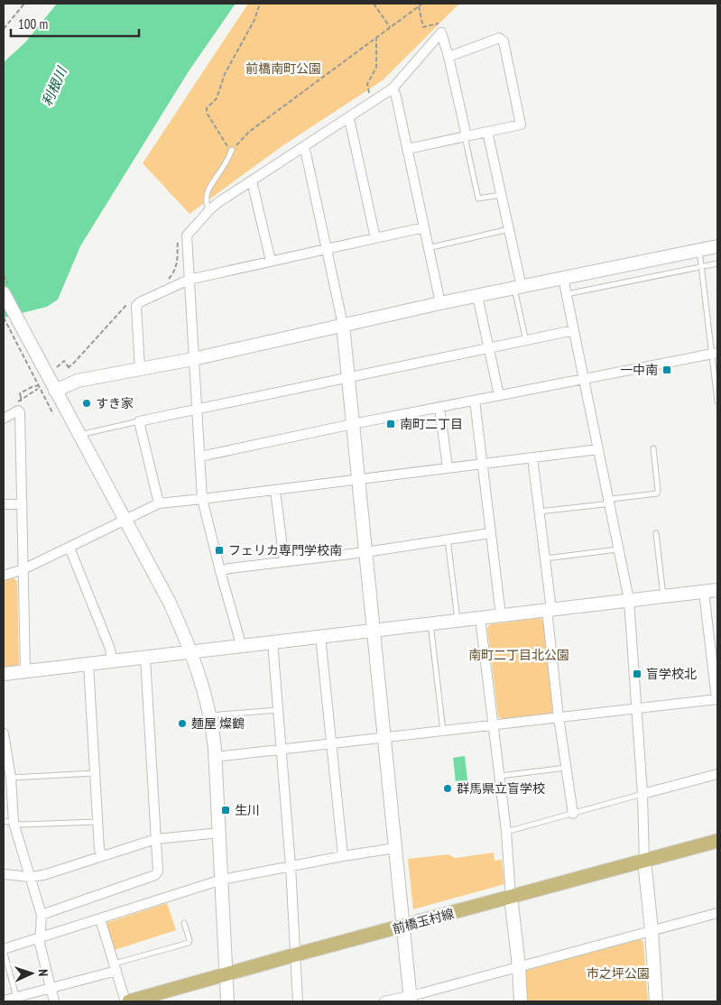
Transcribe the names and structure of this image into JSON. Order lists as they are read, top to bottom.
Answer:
{
  "streets": {
    "main road": ["前橋玉村線"]
  },
  "water": ["利根川"],
  "parks": ["前橋南町公園", "南町二丁目北公園", "市之坪公園"],
  "places": {
    "transit": [
      "一中南",
      "南町二丁目",
      "フェリカ専門学校南",
      "盲学校北",
      "生川"
    ],
    "other": ["すき家", "麺屋 燦鶴", "群馬県立盲学校"]
  },
  "scale_bar": "100 m",
  "north": "right"
}
